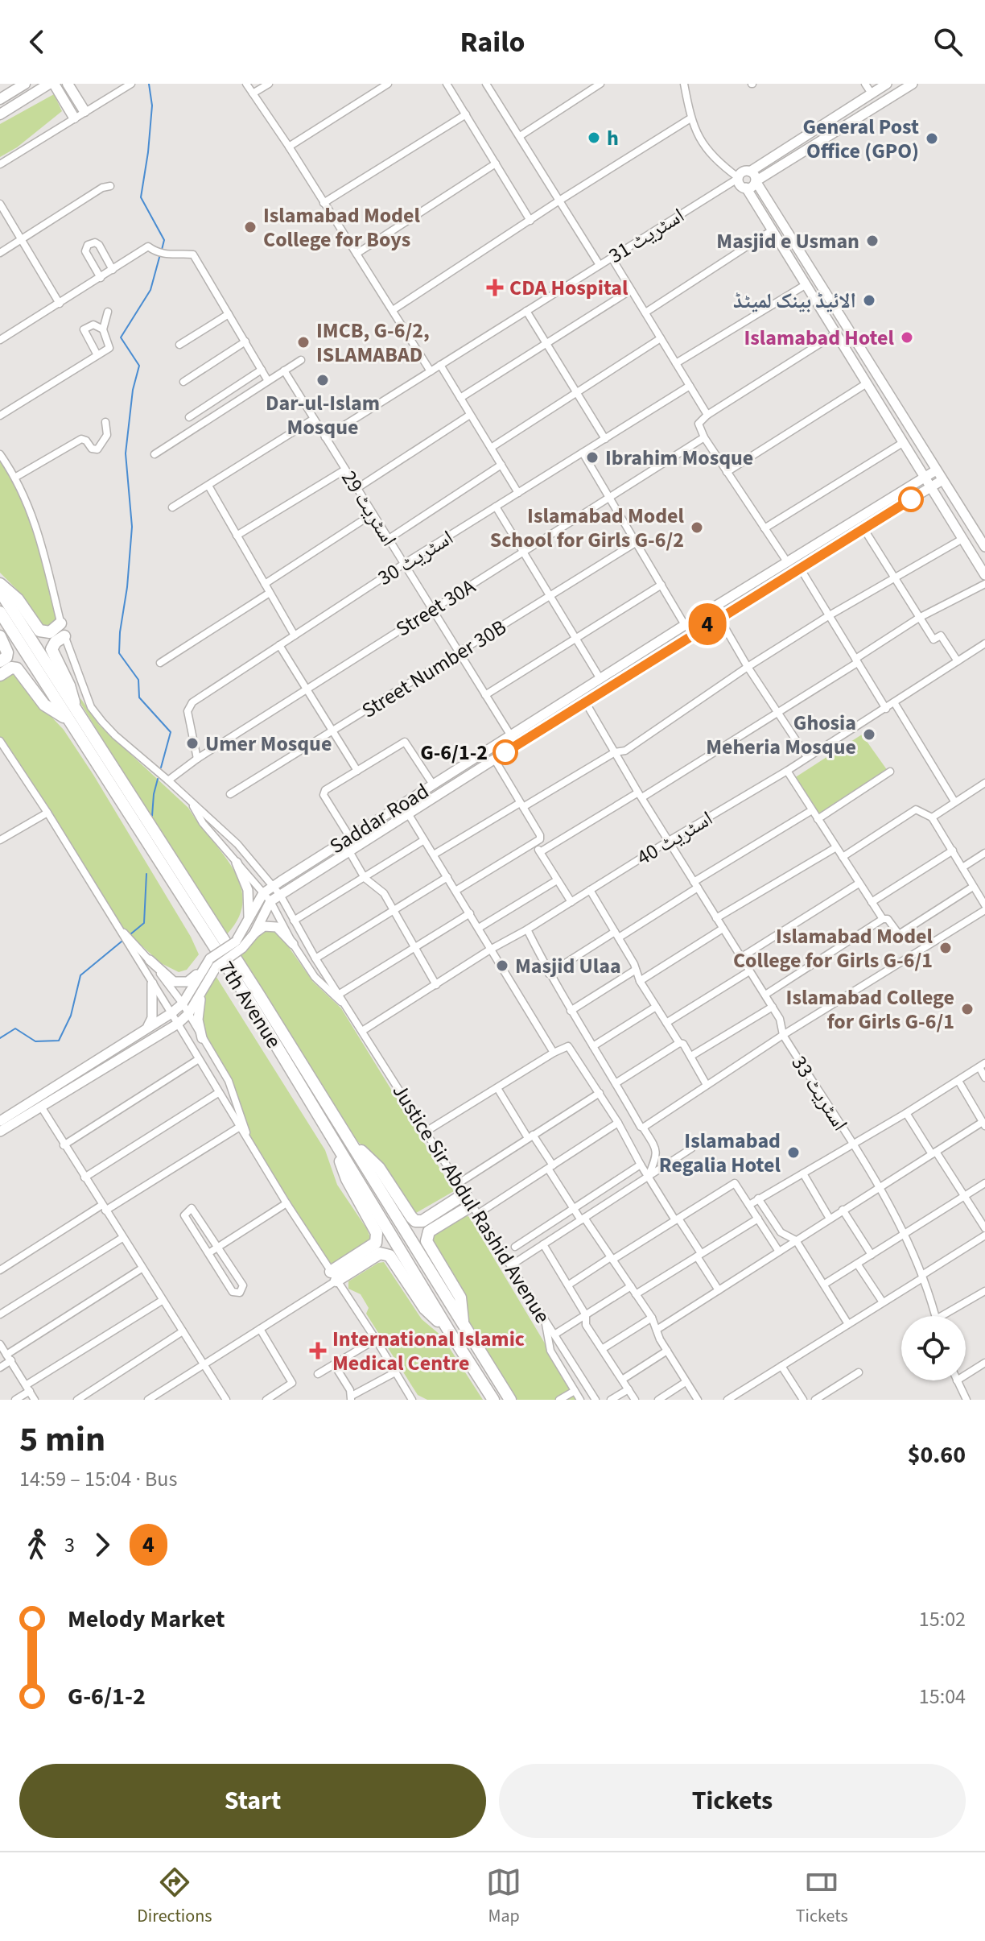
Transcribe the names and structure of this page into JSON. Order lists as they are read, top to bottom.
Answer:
{
  "streets": {
    "main road": ["7th Avenue"],
    "street": [
      "اسٹریٹ 31",
      "اسٹریٹ 29",
      "اسٹریٹ 30",
      "Street 30A",
      "Street Number 30B",
      "Saddar Road",
      "اسٹریٹ 40",
      "اسٹریٹ 33",
      "Justice Sir Abdul Rashid Avenue"
    ]
  },
  "crossings": [
    ["اسٹریٹ 31", "اسٹریٹ 29"],
    ["اسٹریٹ 29", "اسٹریٹ 30"],
    ["اسٹریٹ 29", "Street 30A"],
    ["اسٹریٹ 29", "Street Number 30B"],
    ["اسٹریٹ 29", "Saddar Road"],
    ["اسٹریٹ 30", "Street 30A"],
    ["Street 30A", "Justice Sir Abdul Rashid Avenue"],
    ["Saddar Road", "اسٹریٹ 33"],
    ["Saddar Road", "Justice Sir Abdul Rashid Avenue"],
    ["اسٹریٹ 40", "اسٹریٹ 33"],
    ["اسٹریٹ 40", "Justice Sir Abdul Rashid Avenue"]
  ],
  "places": {
    "other": [
      "h",
      "General Post Office (GPO)",
      "Islamabad Model College for Boys",
      "Masjid e Usman",
      "الائیڈ بینک لمیٹڈ",
      "Islamabad Hotel",
      "IMCB, G-6/2, ISLAMABAD",
      "Dar-ul-Islam Mosque",
      "Ibrahim Mosque",
      "Islamabad Model School for Girls G-6/2",
      "Ghosia Meheria Mosque",
      "Umer Mosque",
      "G-6/1-2",
      "Islamabad Model College for Girls G-6/1",
      "Masjid Ulaa",
      "Islamabad College for Girls G-6/1",
      "Islamabad Regalia Hotel"
    ],
    "health": ["CDA Hospital", "International Islamic Medical Centre"]
  },
  "lines": ["bus line 4"],
  "page": {
    "header": "Railo",
    "on_map": "4",
    "heading": ["5 min", "14:59 – 15:04 · Bus", "$0.60"],
    "legs": ["3", "4"],
    "list": [
      {
        "name": "Melody Market",
        "value": "15:02"
      },
      {
        "name": "G-6/1-2",
        "value": "15:04"
      }
    ],
    "buttons": ["Start", "Tickets"],
    "tabs": ["Directions", "Map", "Tickets"]
  }
}
